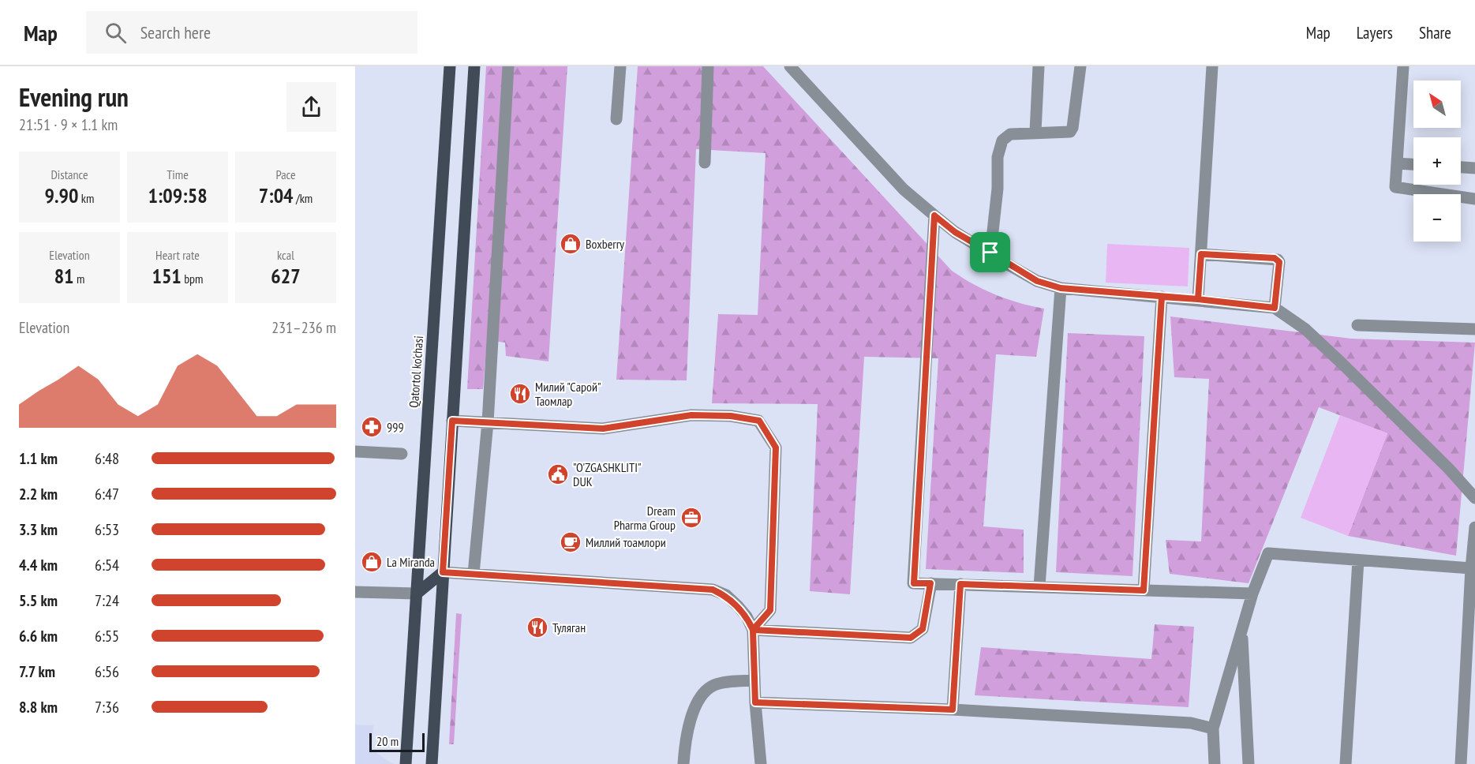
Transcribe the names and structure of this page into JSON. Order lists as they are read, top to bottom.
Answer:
{
  "streets": {
    "main road": ["Qatortol ko'chasi"]
  },
  "places": {
    "shop": ["Boxberry", "La Miranda"],
    "restaurant": ["Милий \"Сарой\" Таомлар", "Туляган"],
    "pharmacy": ["999"],
    "public building": ["\"O'ZGASHKLITI\" DUK"],
    "office": ["Dream Pharma Group"],
    "cafe": ["Миллий тоамлори"]
  },
  "scale_bar": "20 m",
  "north": "top left",
  "page": {
    "header": "Map",
    "search": "Search here",
    "nav": ["Map", "Layers", "Share"],
    "heading": ["Evening run", "21:51 · 9 × 1.1 km"],
    "map_buttons": ["+", "−"],
    "stats": [
      ["Distance", "9.90 km"],
      ["Time", "1:09:58"],
      ["Pace", "7:04 /km"],
      ["Elevation", "81 m"],
      ["Heart rate", "151 bpm"],
      ["kcal", "627"]
    ],
    "chart": ["Elevation", "231–236 m"],
    "list": [
      {
        "name": "1.1 km",
        "note": "6:48"
      },
      {
        "name": "2.2 km",
        "note": "6:47"
      },
      {
        "name": "3.3 km",
        "note": "6:53"
      },
      {
        "name": "4.4 km",
        "note": "6:54"
      },
      {
        "name": "5.5 km",
        "note": "7:24"
      },
      {
        "name": "6.6 km",
        "note": "6:55"
      },
      {
        "name": "7.7 km",
        "note": "6:56"
      },
      {
        "name": "8.8 km",
        "note": "7:36"
      }
    ],
    "scale": "20 m"
  }
}
